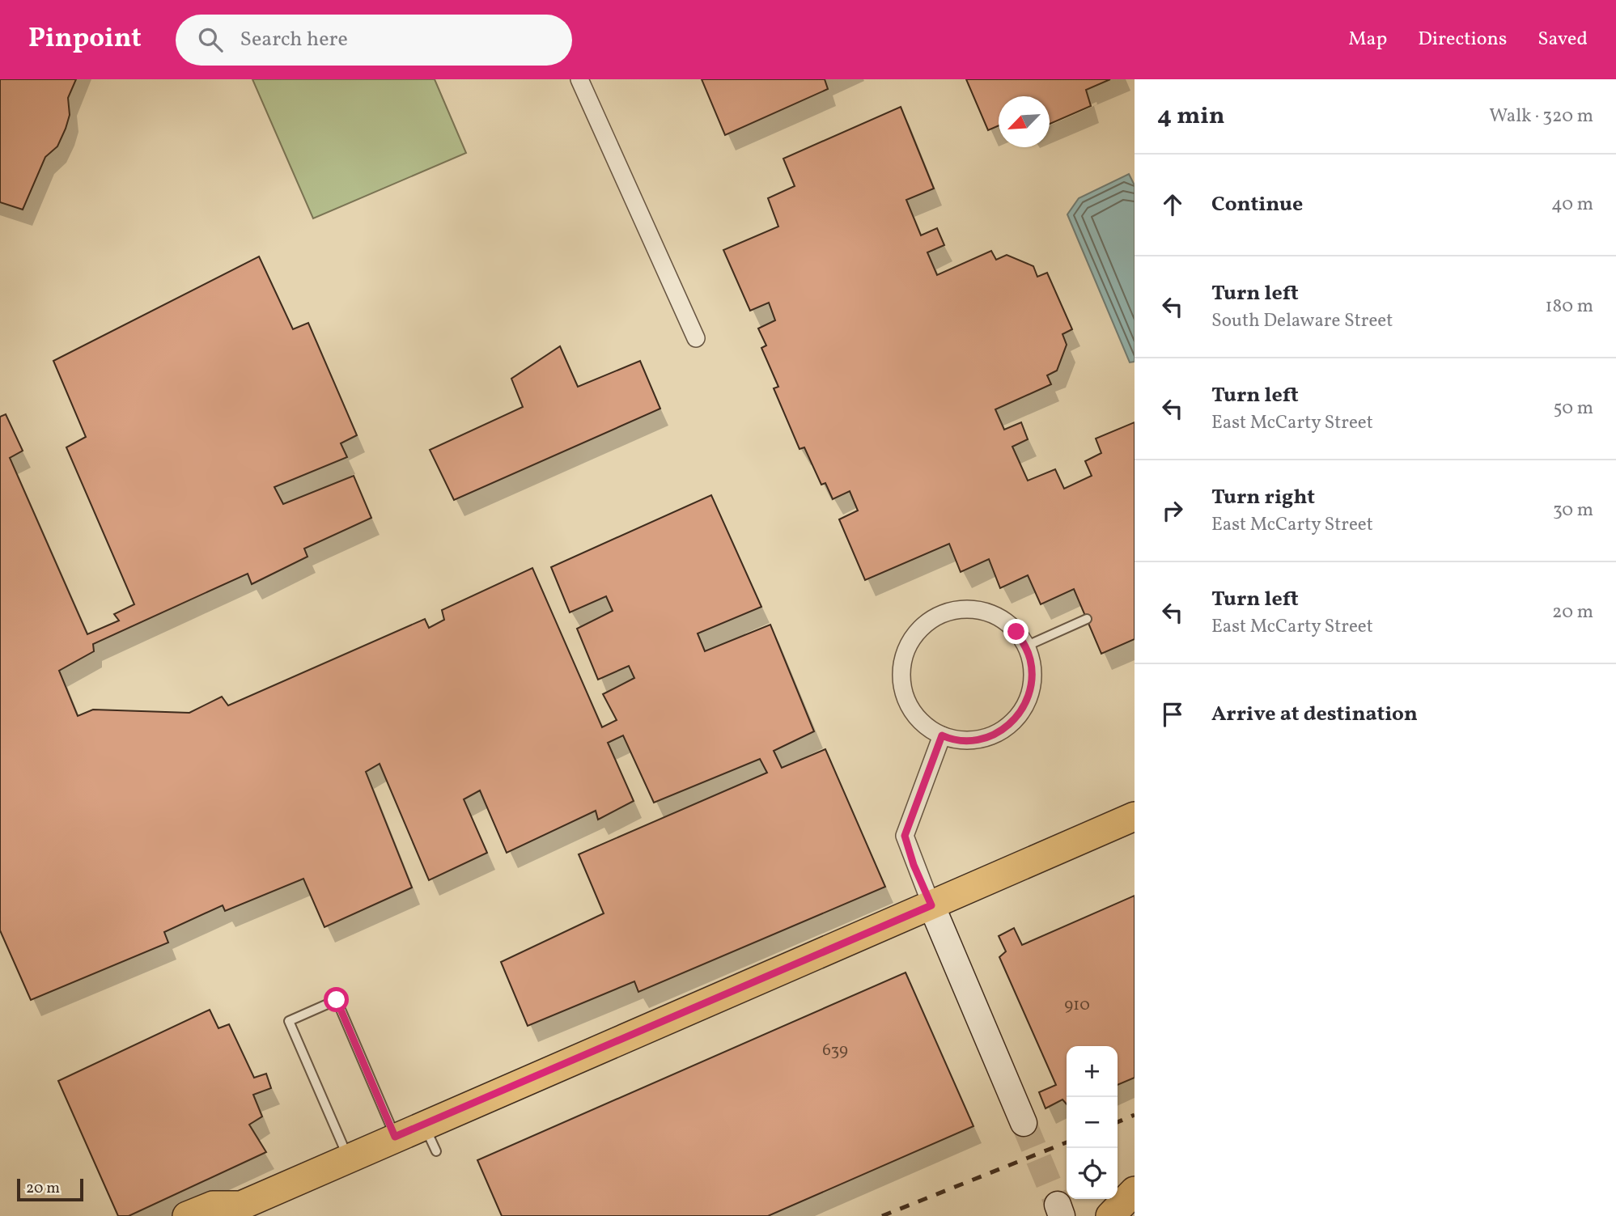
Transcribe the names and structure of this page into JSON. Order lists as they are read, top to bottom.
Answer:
{
  "house_numbers": ["910", "639"],
  "scale_bar": "20 m",
  "north": "bottom left",
  "page": {
    "header": "Pinpoint",
    "search": "Search here",
    "nav": ["Map", "Directions", "Saved"],
    "heading": ["4 min", "Walk · 320 m"],
    "list": [
      ["Continue", "40 m"],
      ["Turn left", "South Delaware Street", "180 m"],
      ["Turn left", "East McCarty Street", "50 m"],
      ["Turn right", "East McCarty Street", "30 m"],
      ["Turn left", "East McCarty Street", "20 m"],
      "Arrive at destination"
    ],
    "map_buttons": ["+", "−"],
    "scale": "20 m"
  }
}
